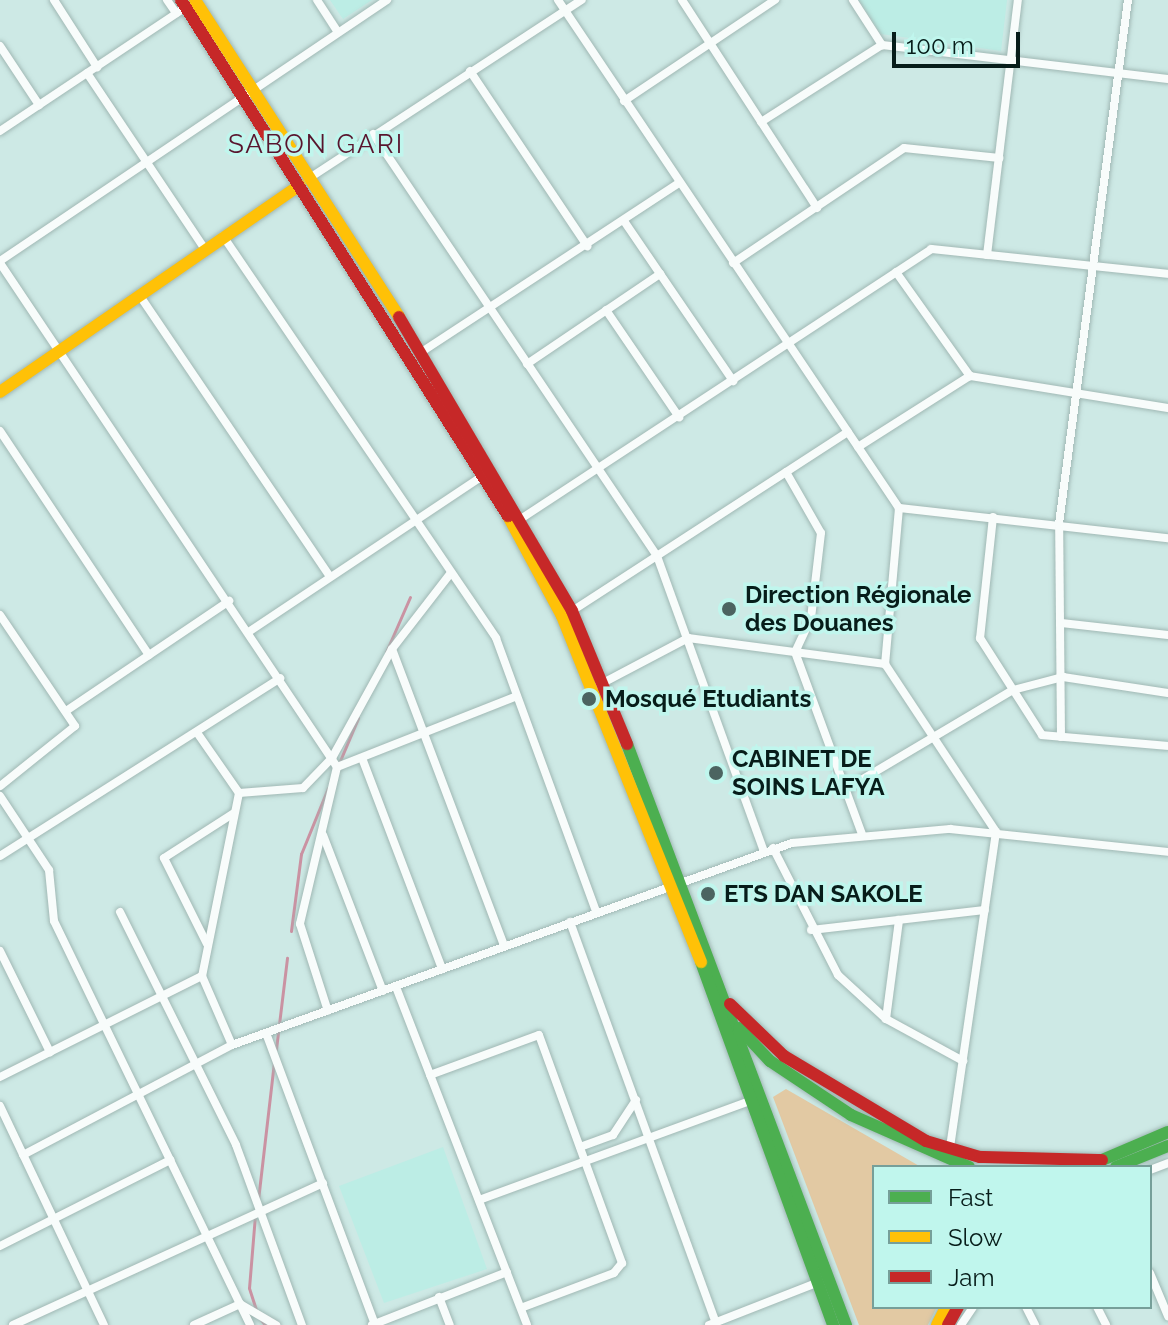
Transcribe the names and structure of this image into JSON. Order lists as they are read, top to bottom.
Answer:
{
  "districts": ["SABON GARI"],
  "places": [
    "Direction Régionale des Douanes",
    "Mosqué Etudiants",
    "CABINET DE SOINS LAFYA",
    "ETS DAN SAKOLE"
  ],
  "legend": ["Fast", "Slow", "Jam"],
  "scale_bar": "100 m"
}
